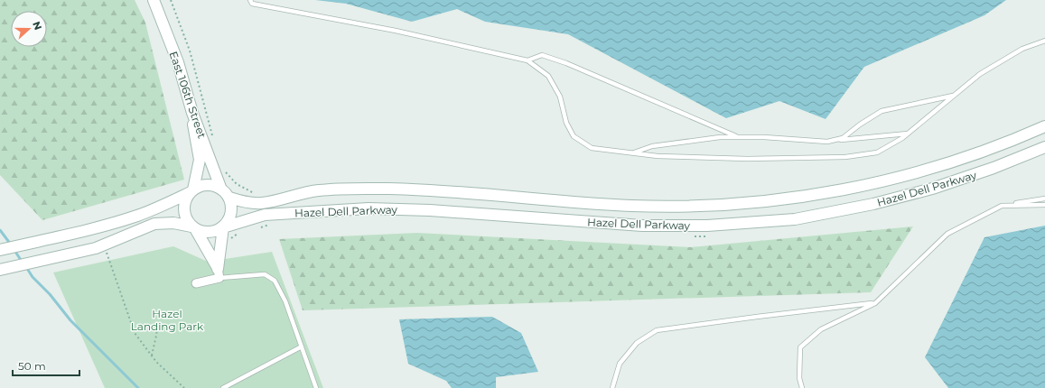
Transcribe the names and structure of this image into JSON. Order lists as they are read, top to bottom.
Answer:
{
  "streets": {
    "main road": ["East 106th Street", "Hazel Dell Parkway"]
  },
  "crossings": [
    ["East 106th Street", "Hazel Dell Parkway"]
  ],
  "parks": ["Hazel Landing Park"],
  "scale_bar": "50 m",
  "north": "right"
}
